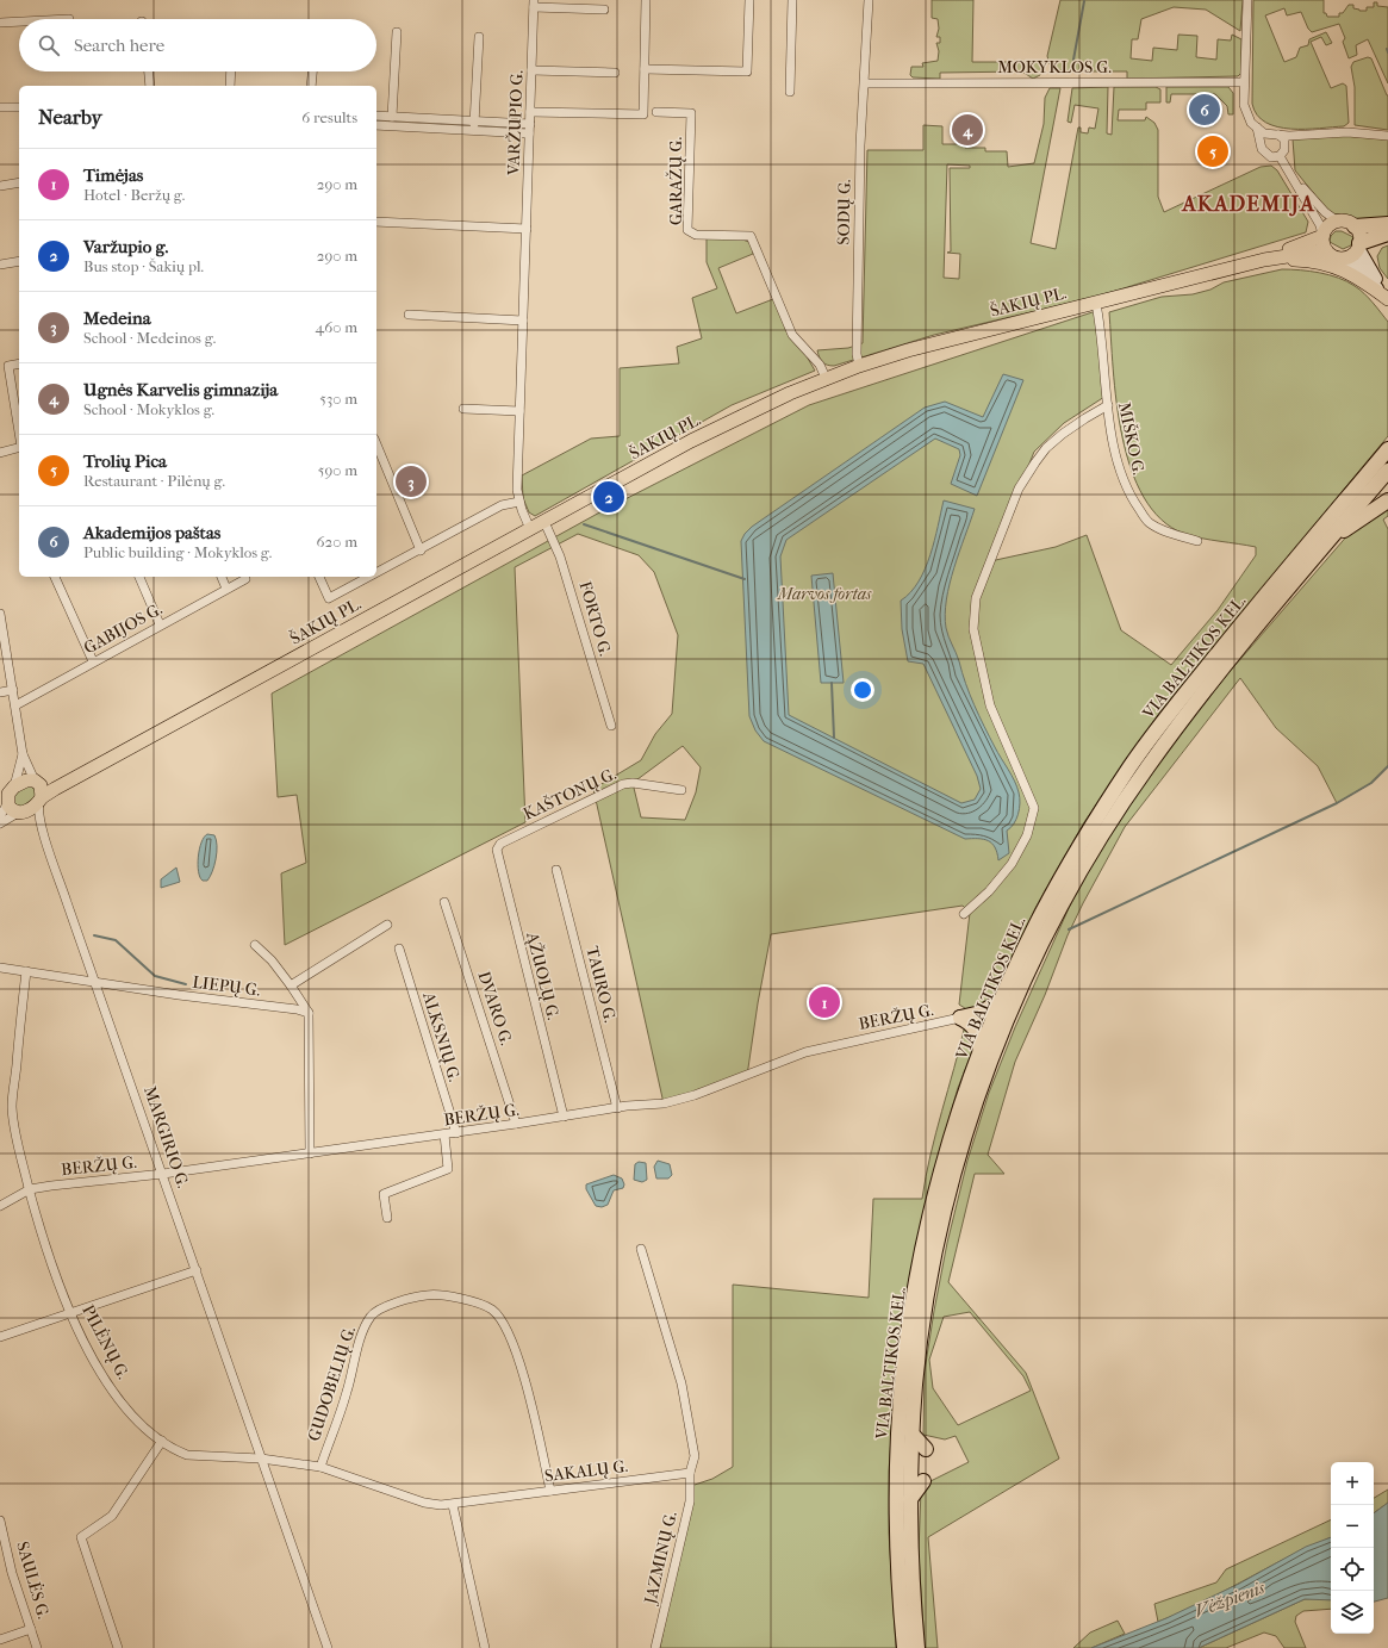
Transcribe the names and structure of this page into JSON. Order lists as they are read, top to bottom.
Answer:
{
  "streets": {
    "highway": ["VIA BALTIKOS KEL."],
    "main road": ["ŠAKIŲ PL."],
    "street": [
      "MOKYKLOS G.",
      "VARŽUPIO G.",
      "GARAŽŲ G.",
      "SODŲ G.",
      "MIŠKO G.",
      "FORTO G.",
      "GABIJOS G.",
      "KAŠTONŲ G.",
      "ĄŽUOLŲ G.",
      "TAURO G.",
      "LIEPŲ G.",
      "DVARO G.",
      "BERŽŲ G.",
      "ALKSNIŲ G.",
      "MARGIRIO G.",
      "PILĖNŲ G.",
      "GUDOBELIŲ G.",
      "SAKALŲ G.",
      "JAZMINŲ G.",
      "SAULĖS G."
    ]
  },
  "crossings": [
    ["MOKYKLOS G.", "SODŲ G."],
    ["VARŽUPIO G.", "ŠAKIŲ PL."],
    ["GARAŽŲ G.", "ŠAKIŲ PL."],
    ["SODŲ G.", "ŠAKIŲ PL."],
    ["ŠAKIŲ PL.", "MIŠKO G."],
    ["ŠAKIŲ PL.", "FORTO G."],
    ["ŠAKIŲ PL.", "MARGIRIO G."],
    ["KAŠTONŲ G.", "ĄŽUOLŲ G."],
    ["ĄŽUOLŲ G.", "BERŽŲ G."],
    ["TAURO G.", "BERŽŲ G."],
    ["LIEPŲ G.", "MARGIRIO G."],
    ["LIEPŲ G.", "PILĖNŲ G."],
    ["DVARO G.", "BERŽŲ G."],
    ["BERŽŲ G.", "ALKSNIŲ G."],
    ["BERŽŲ G.", "MARGIRIO G."],
    ["BERŽŲ G.", "PILĖNŲ G."],
    ["MARGIRIO G.", "PILĖNŲ G."],
    ["MARGIRIO G.", "SAKALŲ G."],
    ["PILĖNŲ G.", "SAKALŲ G."],
    ["GUDOBELIŲ G.", "SAKALŲ G."],
    ["SAKALŲ G.", "JAZMINŲ G."]
  ],
  "districts": ["AKADEMIJA"],
  "water": ["Vėžpienis"],
  "parks": ["Marvos fortas"],
  "page": {
    "search": "Search here",
    "heading": ["Nearby", "6 results"],
    "pins": [
      "6",
      "4",
      "5",
      "3",
      "2",
      "1"
    ],
    "list": [
      {
        "mark": "1",
        "name": "Timėjas",
        "note": "Hotel · Beržų g.",
        "value": "290 m"
      },
      {
        "mark": "2",
        "name": "Varžupio g.",
        "note": "Bus stop · Šakių pl.",
        "value": "290 m"
      },
      {
        "mark": "3",
        "name": "Medeina",
        "note": "School · Medeinos g.",
        "value": "460 m"
      },
      {
        "mark": "4",
        "name": "Ugnės Karvelis gimnazija",
        "note": "School · Mokyklos g.",
        "value": "530 m"
      },
      {
        "mark": "5",
        "name": "Trolių Pica",
        "note": "Restaurant · Pilėnų g.",
        "value": "590 m"
      },
      {
        "mark": "6",
        "name": "Akademijos paštas",
        "note": "Public building · Mokyklos g.",
        "value": "620 m"
      }
    ],
    "map_buttons": ["+", "−"]
  }
}
